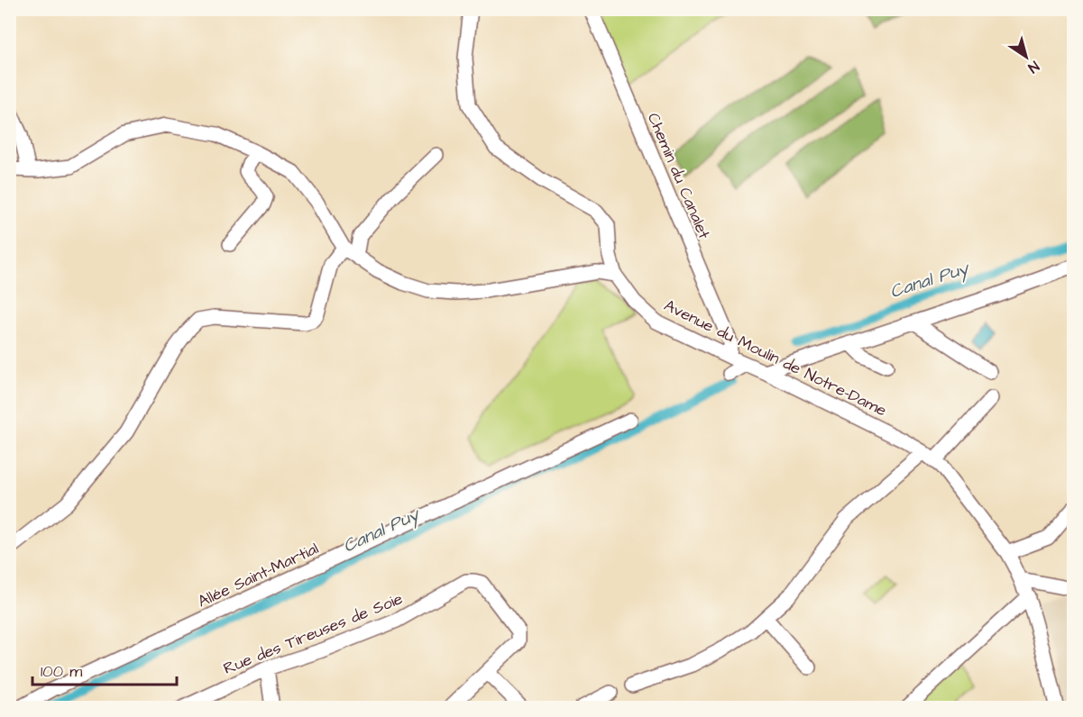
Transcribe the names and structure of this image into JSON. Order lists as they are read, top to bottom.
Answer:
{
  "streets": {
    "street": [
      "Chemin du Canalet",
      "Avenue du Moulin de Notre-Dame",
      "Allée Saint-Martial",
      "Rue des Tireuses de Soie"
    ]
  },
  "crossings": [
    ["Chemin du Canalet", "Avenue du Moulin de Notre-Dame"]
  ],
  "water": ["Canal Puy"],
  "scale_bar": "100 m",
  "north": "bottom right"
}
